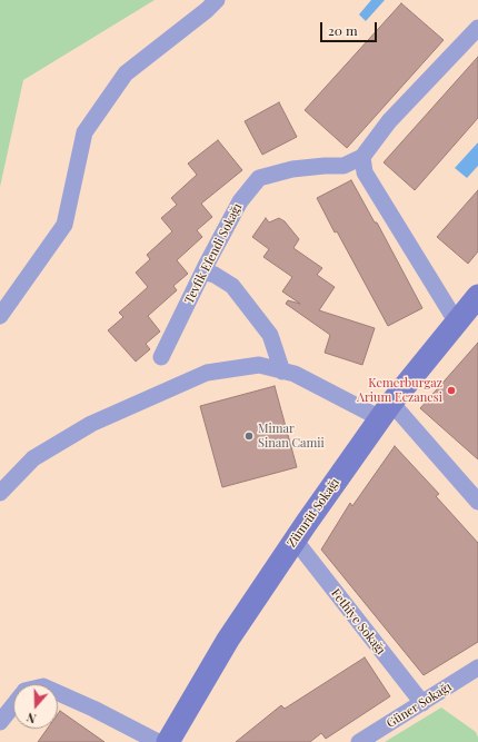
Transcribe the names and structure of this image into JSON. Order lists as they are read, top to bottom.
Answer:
{
  "streets": {
    "street": [
      "Tevfik Efendi Sokağı",
      "Zümrüt Sokağı",
      "Fethiye Sokağı",
      "Güner Sokağı"
    ]
  },
  "crossings": [
    ["Zümrüt Sokağı", "Fethiye Sokağı"],
    ["Fethiye Sokağı", "Güner Sokağı"]
  ],
  "places": ["Kemerburgaz Arium Eczanesi", "Mimar Sinan Camii"],
  "scale_bar": "20 m",
  "north": "bottom"
}
